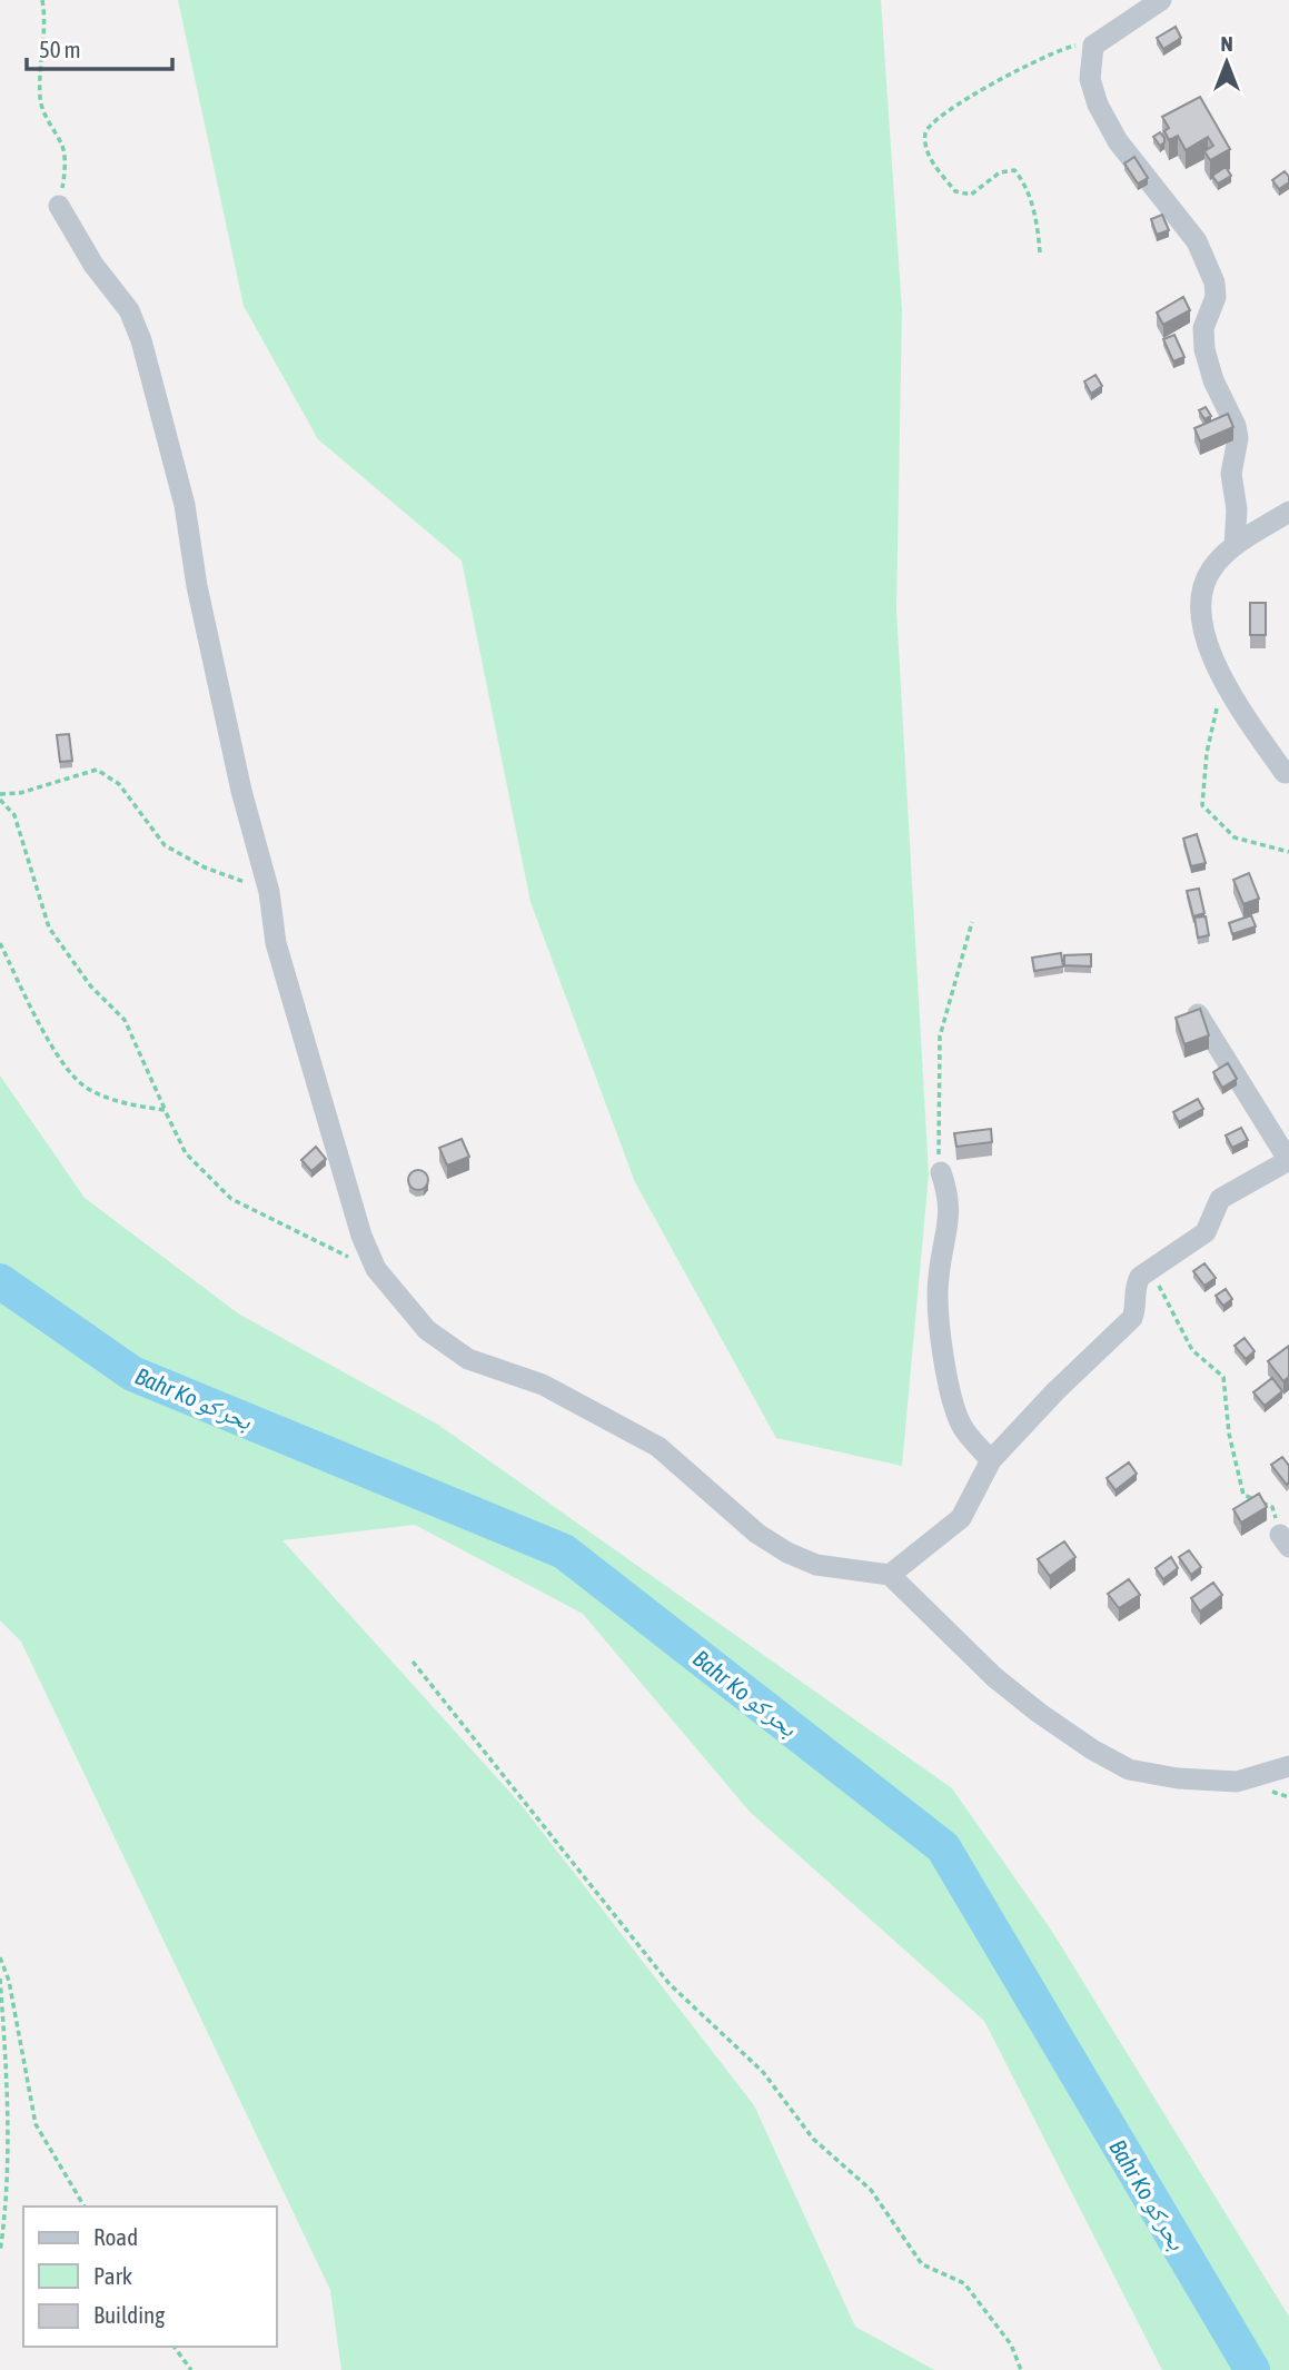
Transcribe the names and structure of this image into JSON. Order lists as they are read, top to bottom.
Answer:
{
  "water": ["Bahr Ko بحر كو"],
  "legend": ["Road", "Park", "Building"],
  "scale_bar": "50 m",
  "north": "top"
}
